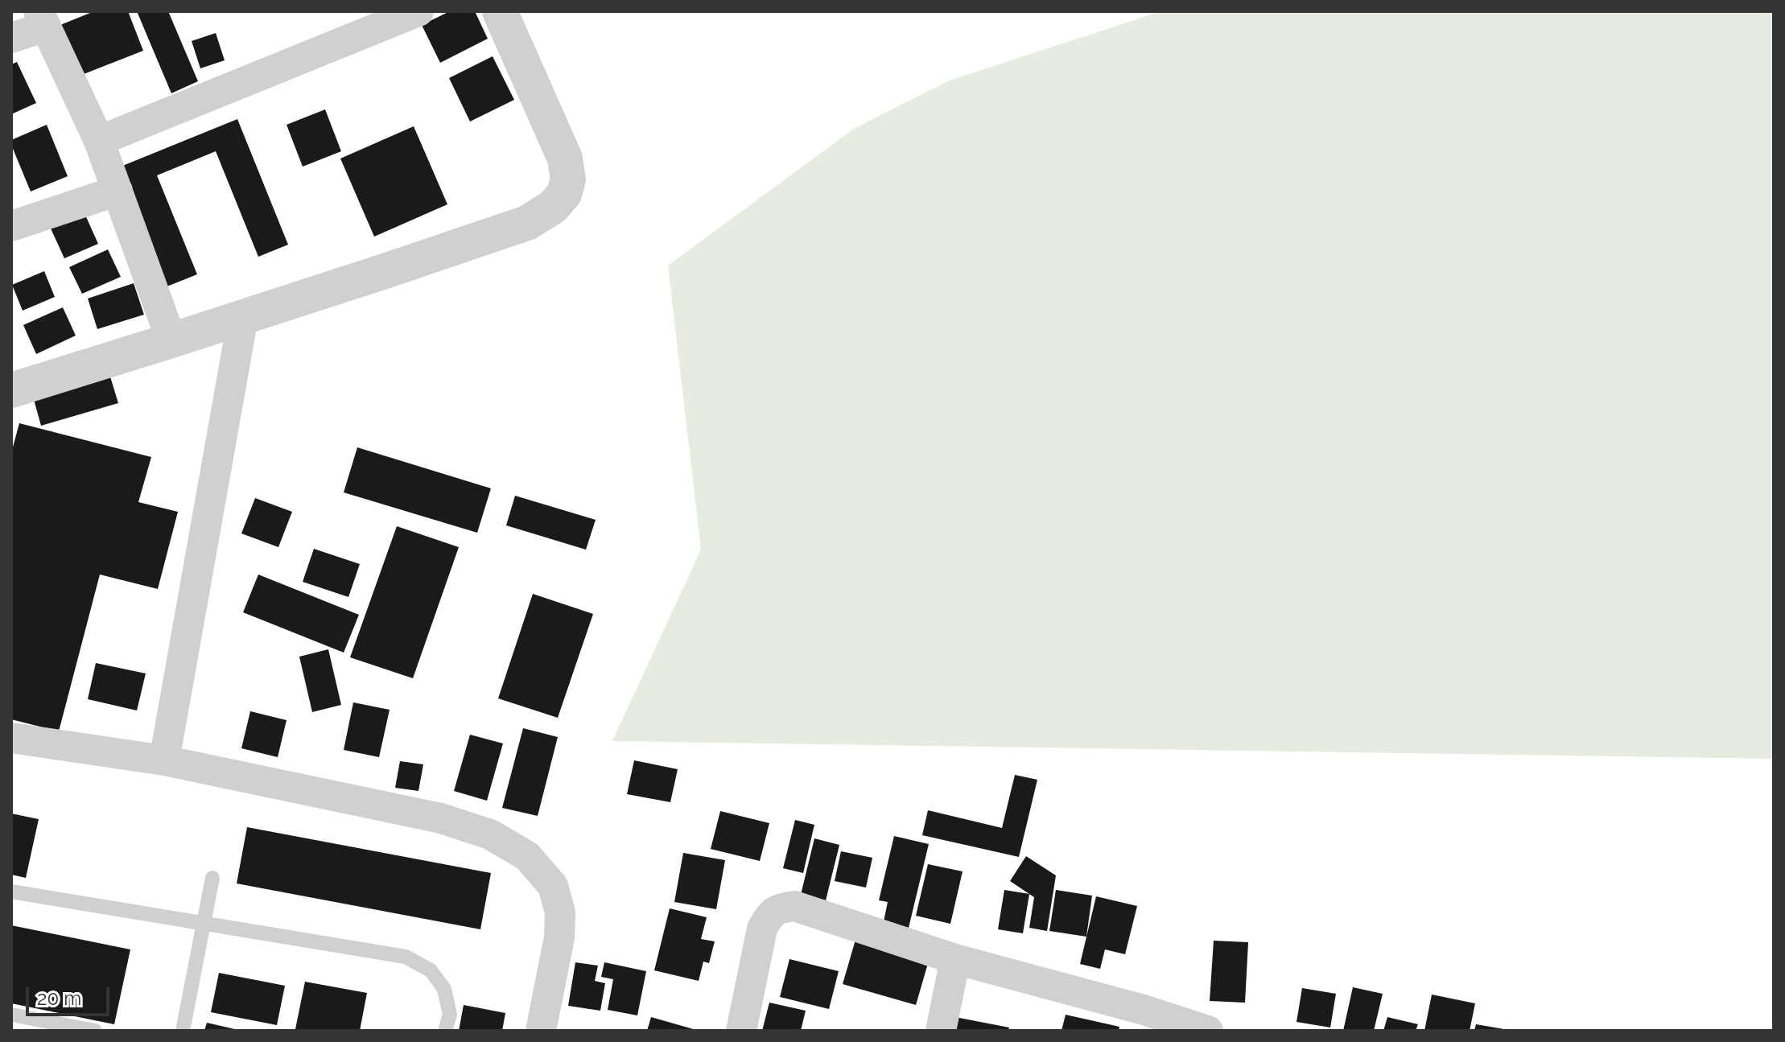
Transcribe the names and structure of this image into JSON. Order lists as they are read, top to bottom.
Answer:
{
  "scale_bar": "20 m"
}
